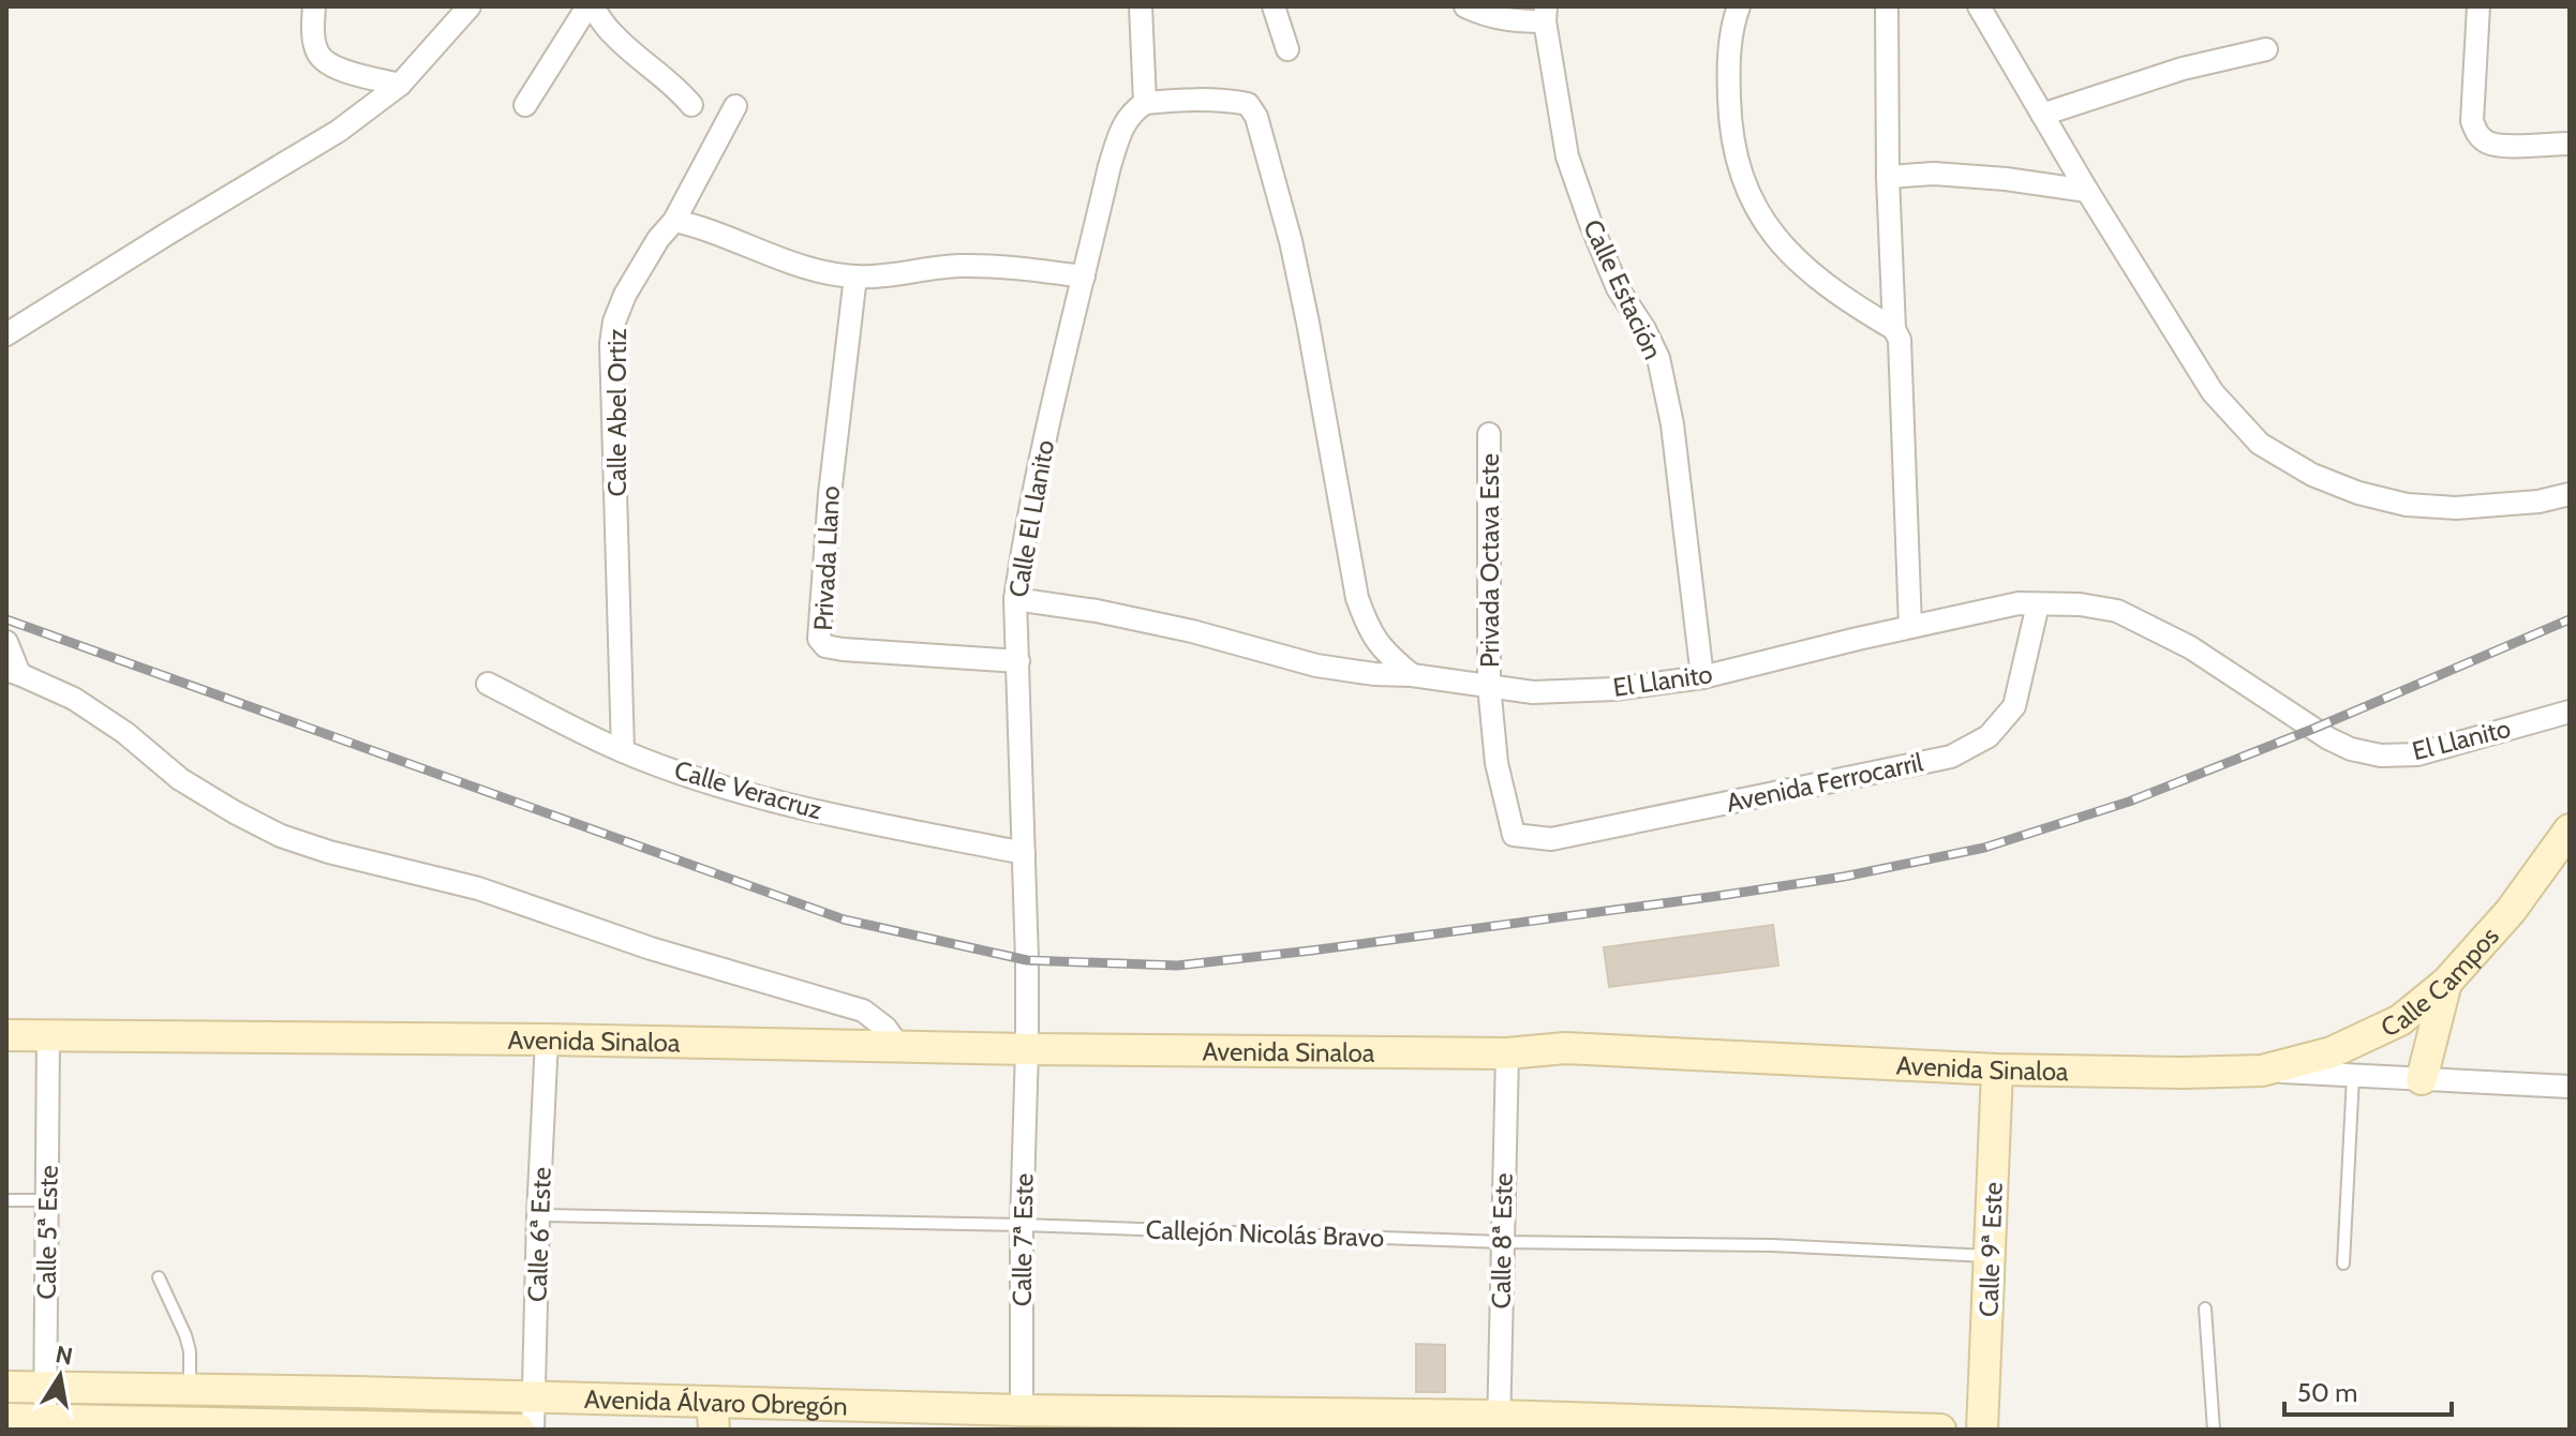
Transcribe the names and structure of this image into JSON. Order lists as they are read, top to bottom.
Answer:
{
  "streets": {
    "street": [
      "Calle Estación",
      "Calle Abel Ortiz",
      "Calle El Llanito",
      "Privada Llano",
      "Privada Octava Este",
      "El Llanito",
      "Avenida Ferrocarril",
      "Calle Veracruz",
      "Calle Campos",
      "Avenida Sinaloa",
      "Calle 5ª Este",
      "Calle 6ª Este",
      "Calle 7ª Este",
      "Calle 8ª Este",
      "Calle 9ª Este",
      "Avenida Álvaro Obregón"
    ],
    "lane": ["Callejón Nicolás Bravo"]
  },
  "crossings": [
    ["Calle Estación", "El Llanito"],
    ["Calle Abel Ortiz", "Calle Veracruz"],
    ["Calle El Llanito", "Privada Llano"],
    ["Calle El Llanito", "El Llanito"],
    ["Calle El Llanito", "Calle Veracruz"],
    ["Calle El Llanito", "Avenida Sinaloa"],
    ["Calle El Llanito", "Calle 7ª Este"],
    ["Privada Octava Este", "El Llanito"],
    ["Privada Octava Este", "Avenida Ferrocarril"],
    ["El Llanito", "Avenida Ferrocarril"],
    ["Calle Campos", "Avenida Sinaloa"],
    ["Avenida Sinaloa", "Calle 5ª Este"],
    ["Avenida Sinaloa", "Calle 6ª Este"],
    ["Avenida Sinaloa", "Calle 7ª Este"],
    ["Avenida Sinaloa", "Calle 8ª Este"],
    ["Avenida Sinaloa", "Calle 9ª Este"],
    ["Calle 5ª Este", "Avenida Álvaro Obregón"],
    ["Callejón Nicolás Bravo", "Calle 6ª Este"],
    ["Callejón Nicolás Bravo", "Calle 7ª Este"],
    ["Callejón Nicolás Bravo", "Calle 8ª Este"],
    ["Callejón Nicolás Bravo", "Calle 9ª Este"],
    ["Calle 6ª Este", "Avenida Álvaro Obregón"],
    ["Calle 7ª Este", "Avenida Álvaro Obregón"],
    ["Calle 8ª Este", "Avenida Álvaro Obregón"]
  ],
  "scale_bar": "50 m",
  "north": "top"
}
